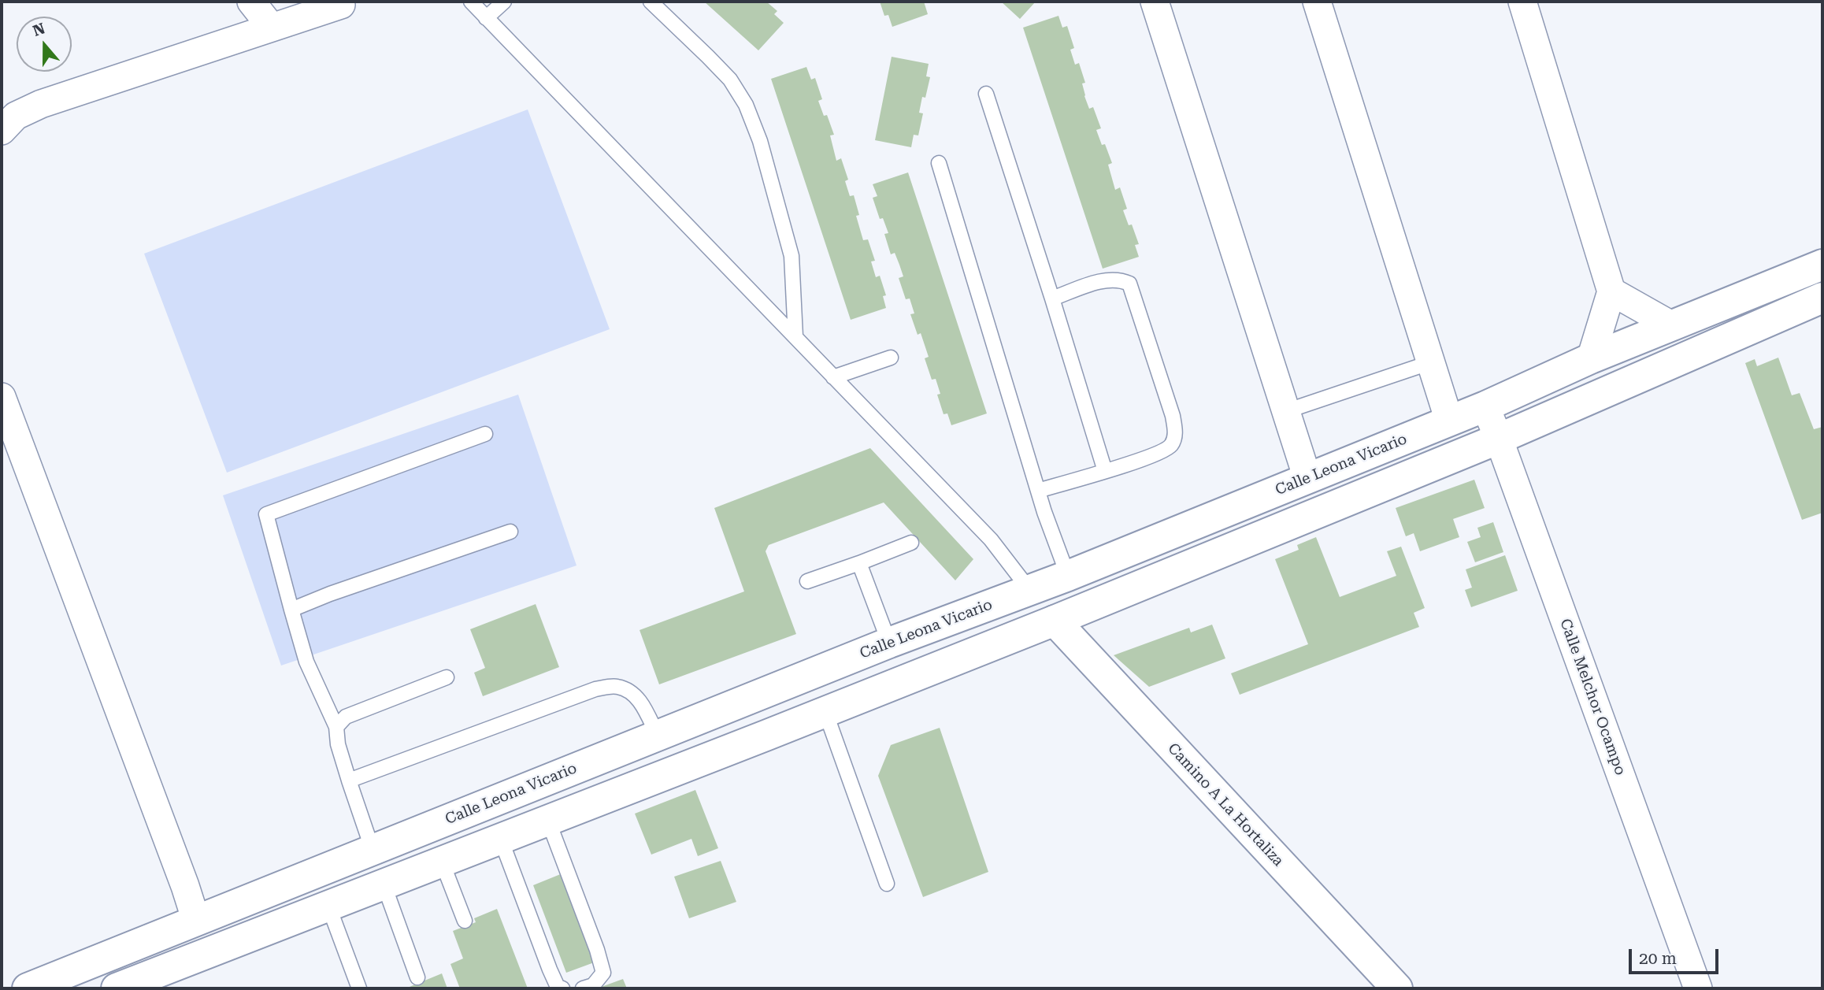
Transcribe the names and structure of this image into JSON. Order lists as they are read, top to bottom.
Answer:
{
  "streets": {
    "main road": ["Calle Leona Vicario", "Camino A La Hortaliza"],
    "street": ["Calle Melchor Ocampo"]
  },
  "crossings": [
    ["Calle Leona Vicario", "Calle Melchor Ocampo"]
  ],
  "scale_bar": "20 m",
  "north": "top"
}
